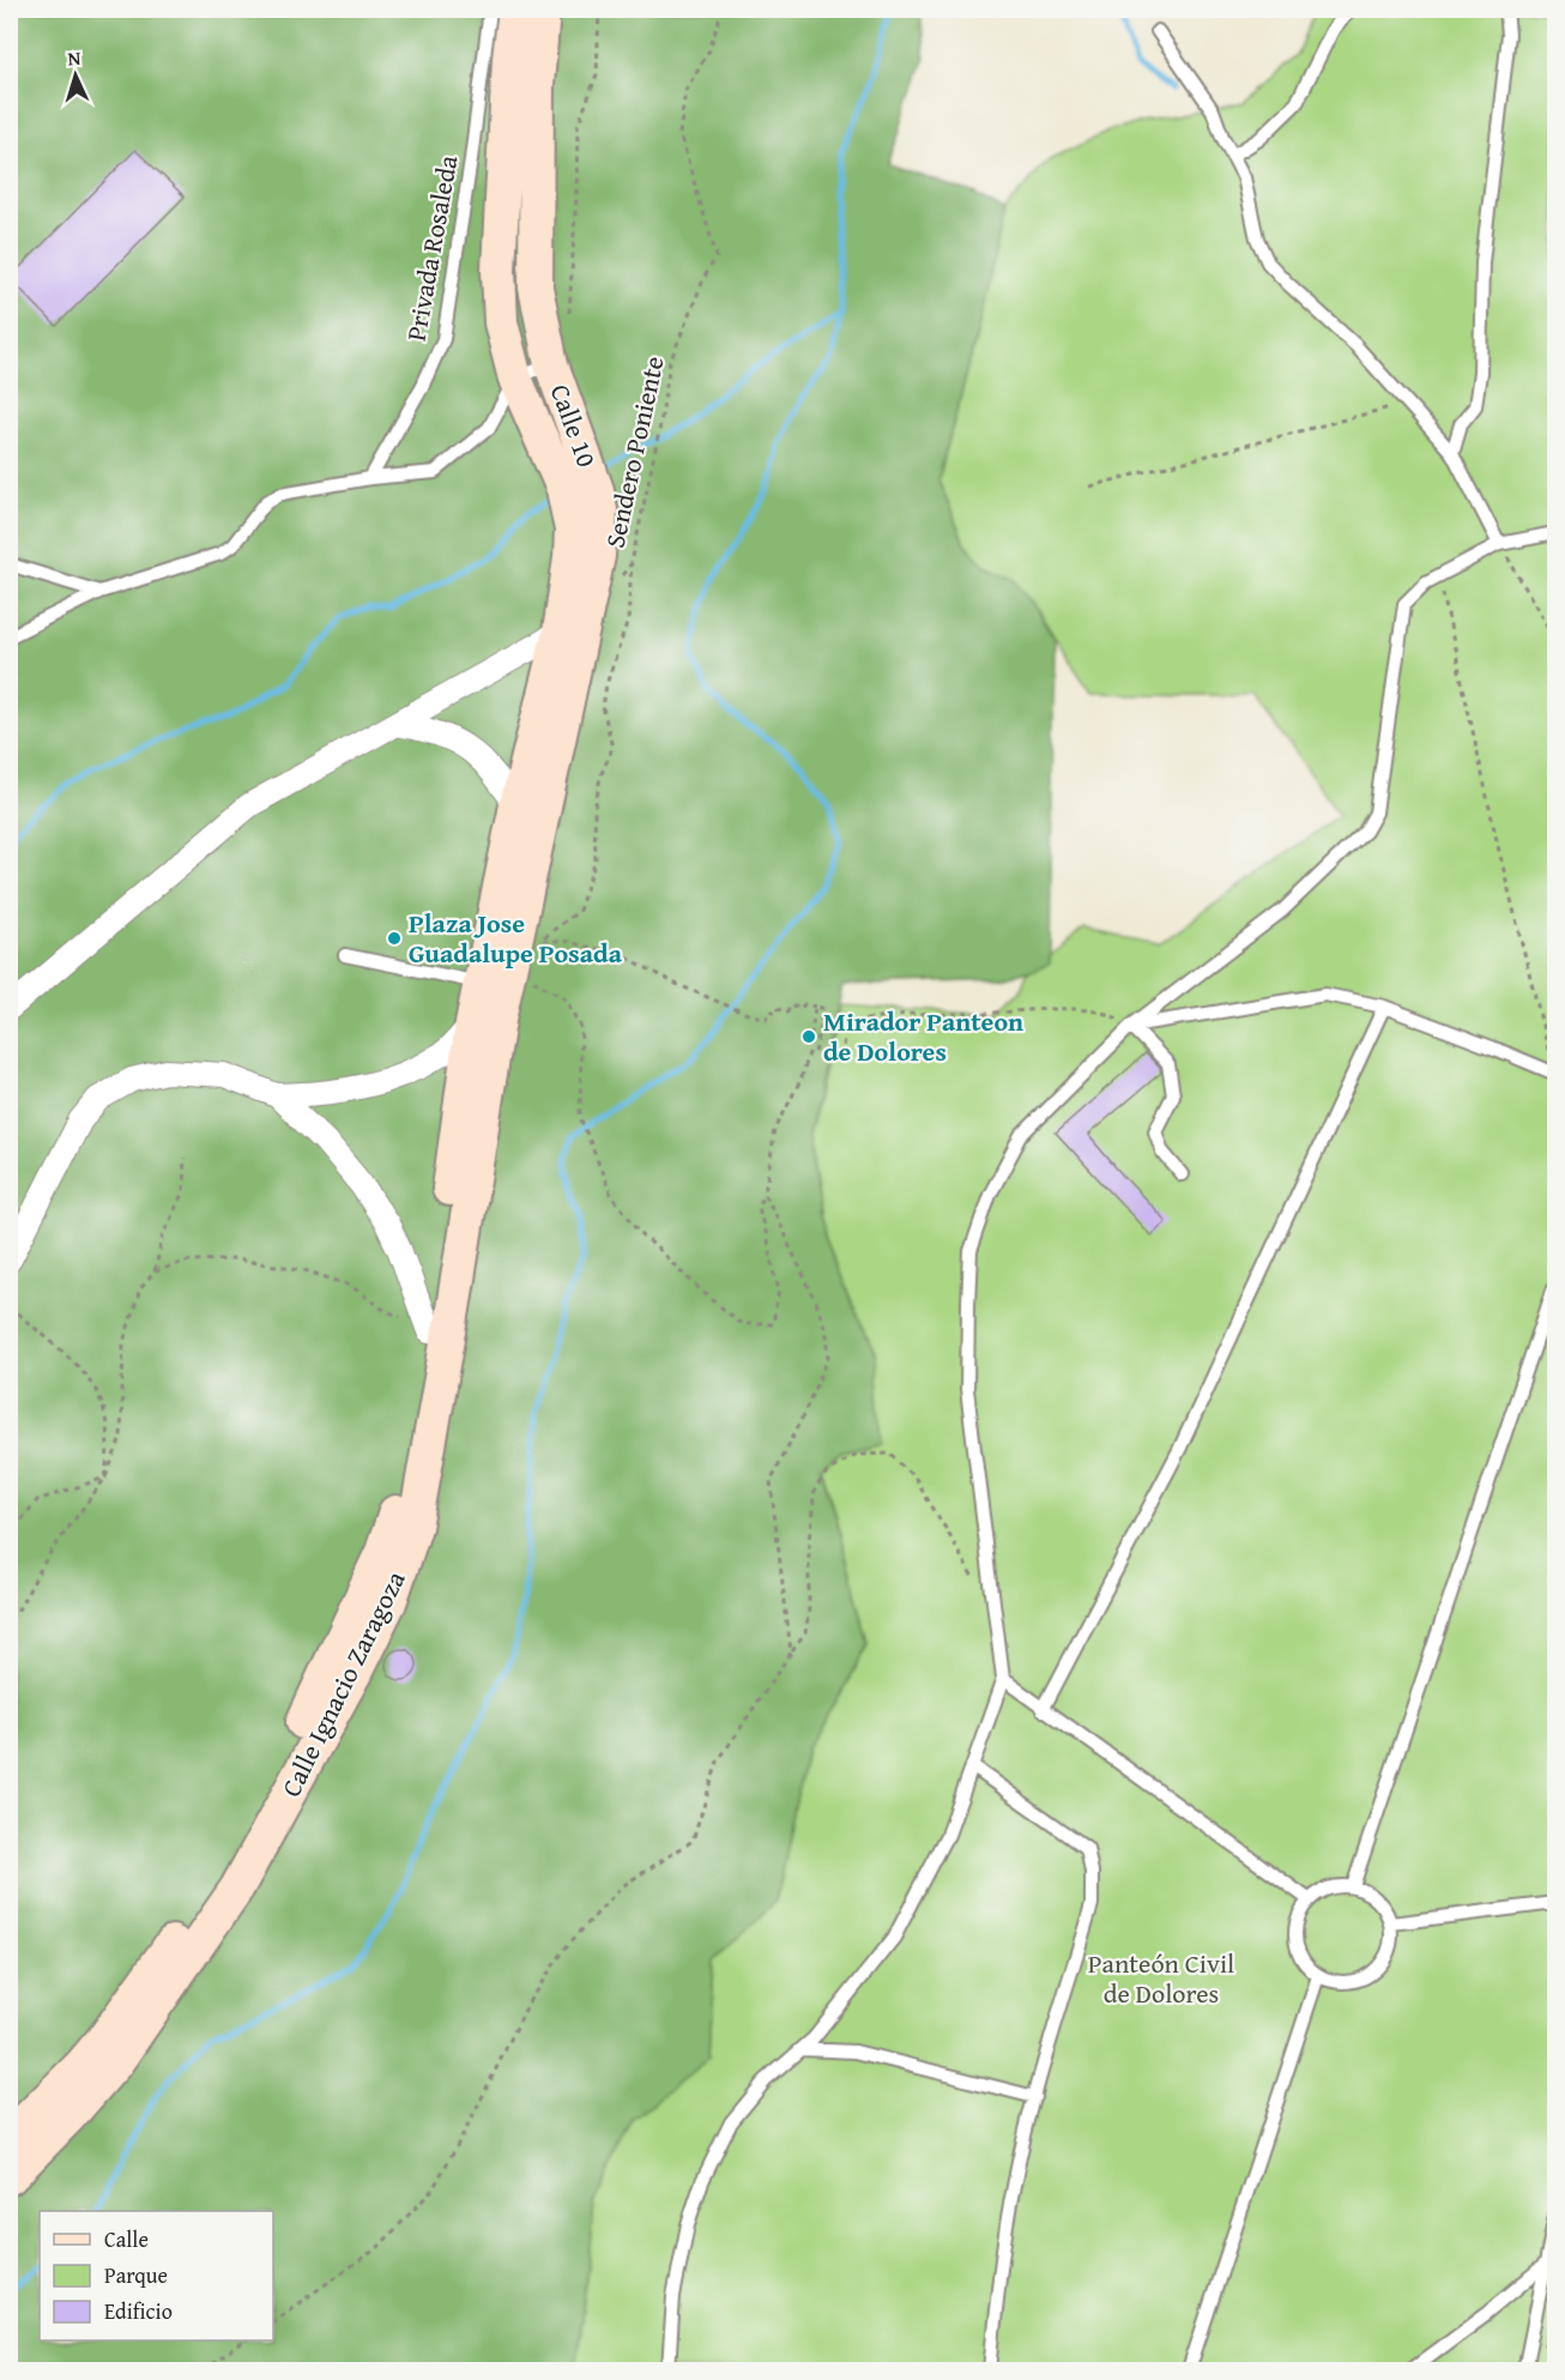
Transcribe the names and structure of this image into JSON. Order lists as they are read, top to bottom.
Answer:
{
  "streets": {
    "street": ["Calle 10", "Calle Ignacio Zaragoza"],
    "lane": ["Privada Rosaleda"],
    "path": ["Sendero Poniente"]
  },
  "crossings": [
    ["Calle 10", "Sendero Poniente"],
    ["Calle 10", "Calle Ignacio Zaragoza"]
  ],
  "parks": ["Panteón Civil de Dolores"],
  "places": ["Plaza Jose Guadalupe Posada", "Mirador Panteon de Dolores"],
  "legend": ["Calle", "Parque", "Edificio"],
  "north": "top"
}
